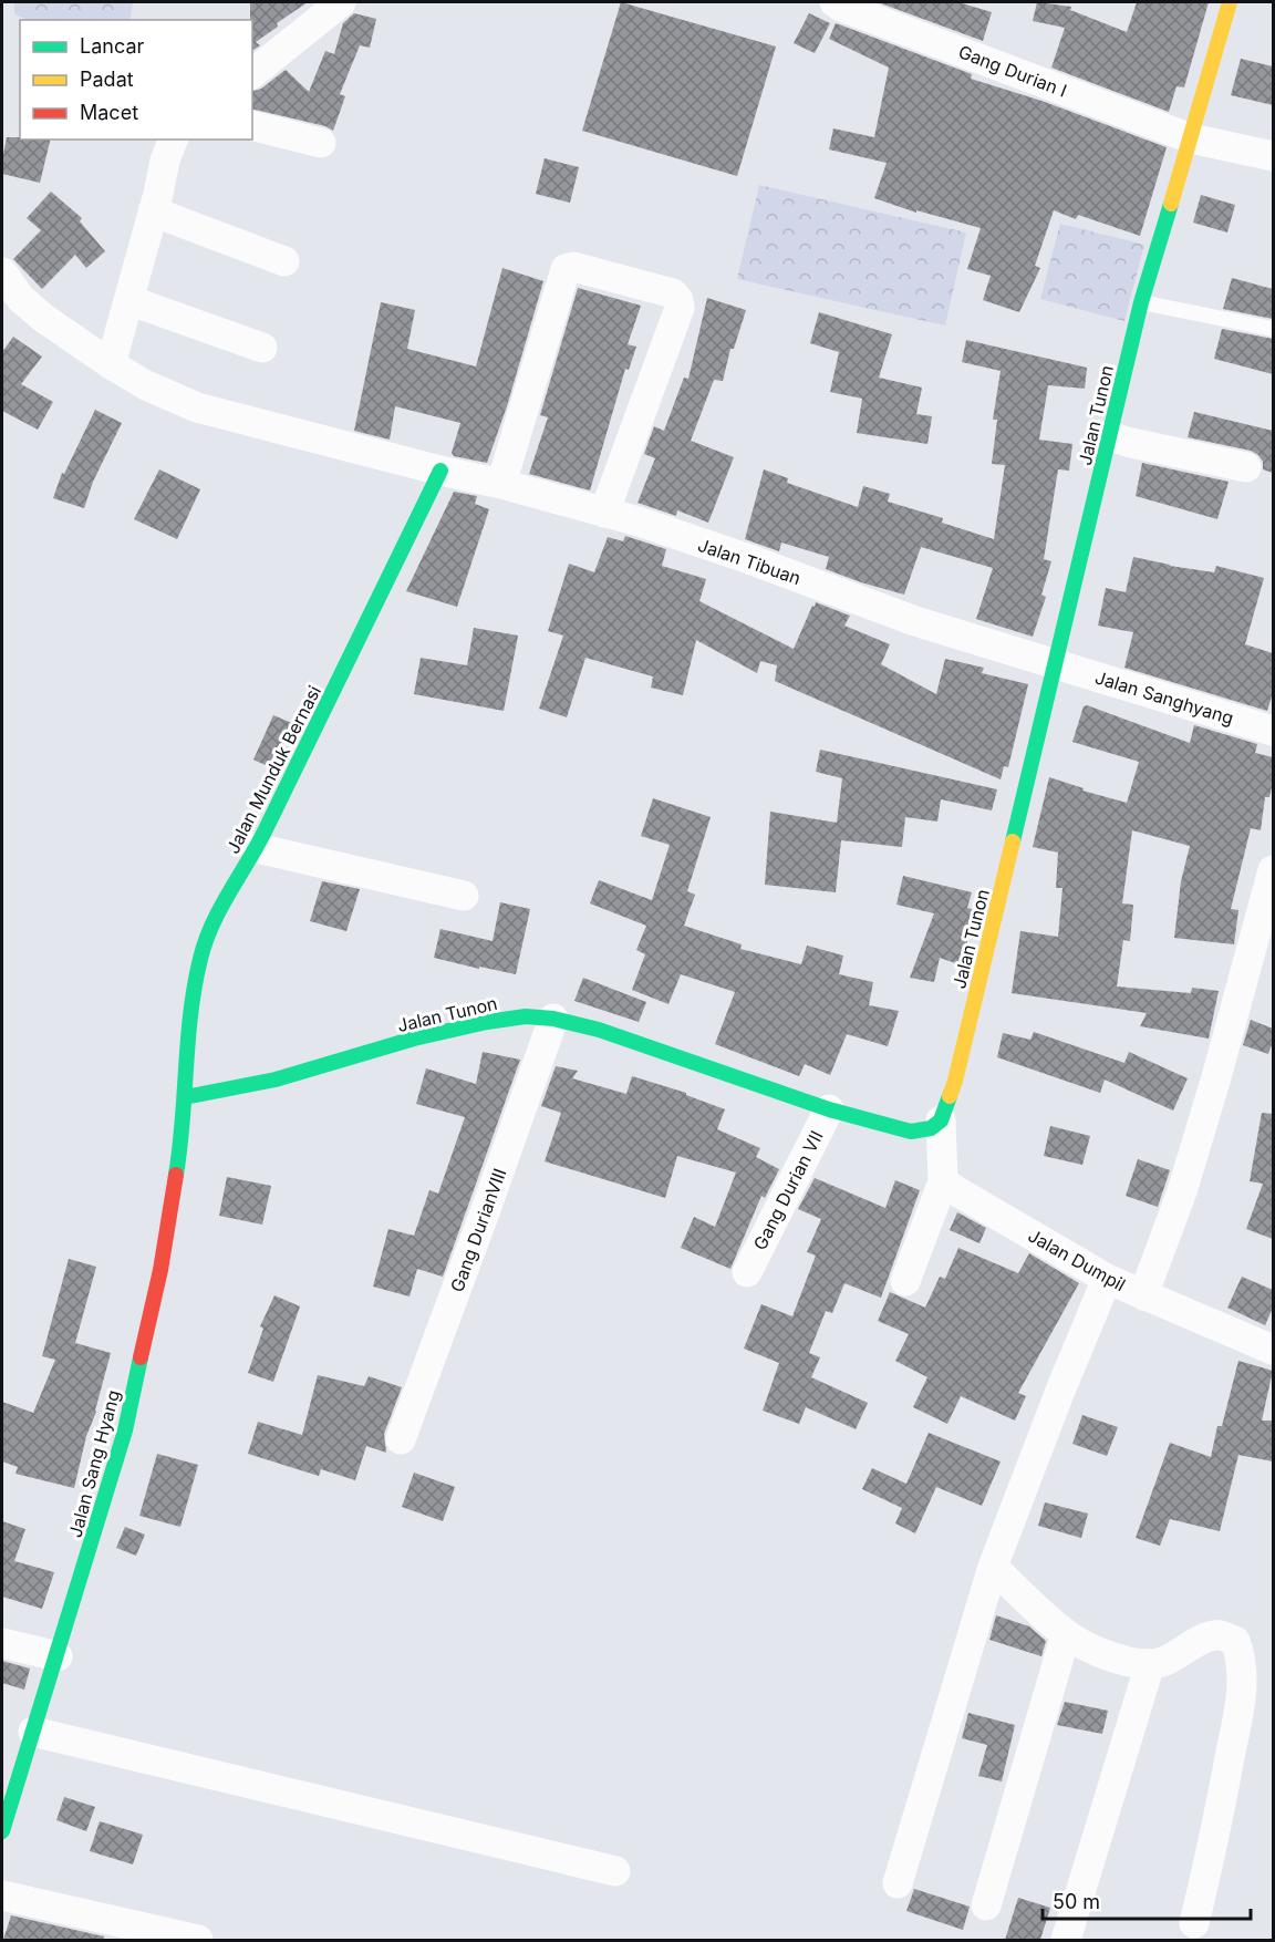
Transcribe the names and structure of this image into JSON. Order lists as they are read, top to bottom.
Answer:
{
  "streets": {
    "street": [
      "Gang Durian I",
      "Jalan Tunon",
      "Jalan Tibuan",
      "Jalan Sanghyang",
      "Jalan Munduk Bernasi",
      "Gang Durian VII",
      "Gang DurianVIII",
      "Jalan Dumpil",
      "Jalan Sang Hyang"
    ]
  },
  "crossings": [
    ["Gang Durian I", "Jalan Tunon"],
    ["Jalan Tunon", "Jalan Tibuan"],
    ["Jalan Tunon", "Jalan Sanghyang"],
    ["Jalan Tunon", "Jalan Munduk Bernasi"],
    ["Jalan Tunon", "Gang Durian VII"],
    ["Jalan Tunon", "Gang DurianVIII"],
    ["Jalan Tunon", "Jalan Sang Hyang"],
    ["Jalan Tibuan", "Jalan Sanghyang"],
    ["Jalan Tibuan", "Jalan Munduk Bernasi"],
    ["Jalan Munduk Bernasi", "Jalan Sang Hyang"]
  ],
  "legend": ["Lancar", "Padat", "Macet"],
  "scale_bar": "50 m"
}
